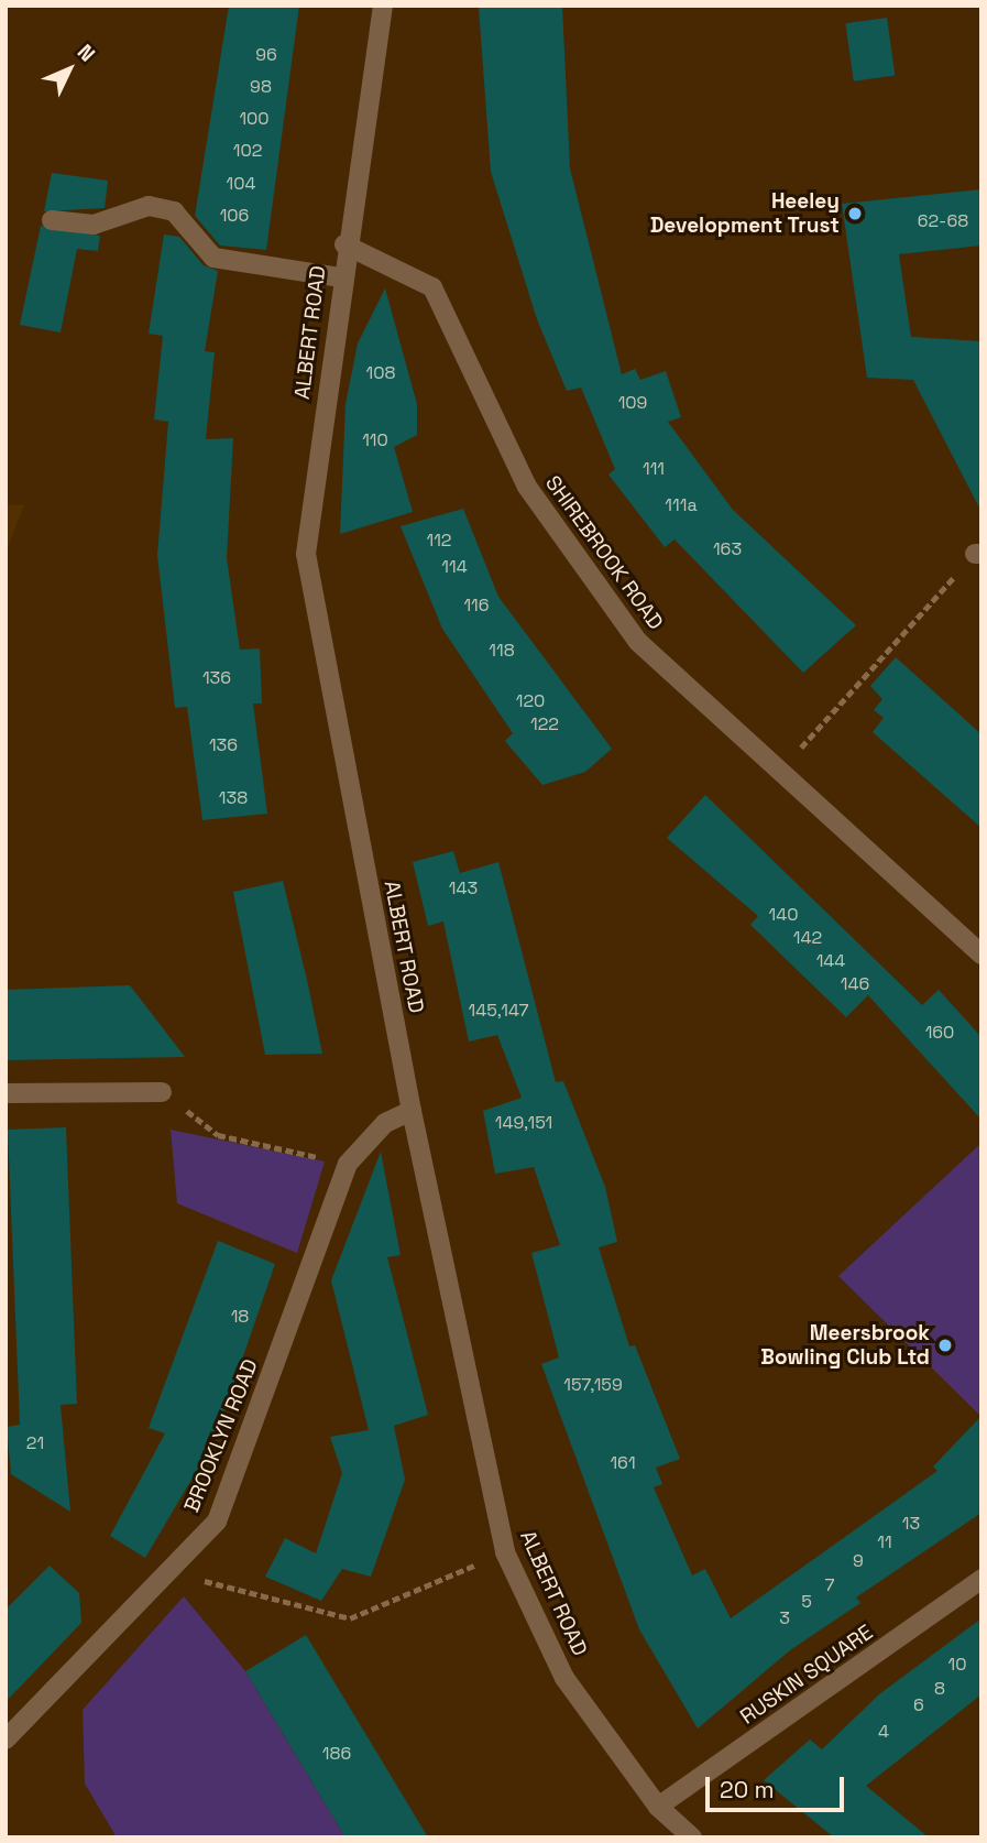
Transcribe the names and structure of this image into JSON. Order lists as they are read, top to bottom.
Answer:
{
  "streets": {
    "street": [
      "ALBERT ROAD",
      "SHIREBROOK ROAD",
      "BROOKLYN ROAD",
      "RUSKIN SQUARE"
    ]
  },
  "crossings": [
    ["ALBERT ROAD", "SHIREBROOK ROAD"],
    ["ALBERT ROAD", "BROOKLYN ROAD"],
    ["ALBERT ROAD", "RUSKIN SQUARE"]
  ],
  "places": ["Heeley Development Trust", "Meersbrook Bowling Club Ltd"],
  "house_numbers": [
    "96",
    "98",
    "100",
    "102",
    "104",
    "106",
    "62-68",
    "108",
    "109",
    "110",
    "111",
    "111a",
    "112",
    "163",
    "114",
    "116",
    "118",
    "136",
    "120",
    "122",
    "136",
    "138",
    "143",
    "140",
    "142",
    "144",
    "146",
    "145,147",
    "160",
    "149,151",
    "18",
    "157,159",
    "21",
    "161",
    "13",
    "11",
    "9",
    "7",
    "5",
    "3",
    "10",
    "8",
    "6",
    "4",
    "186"
  ],
  "scale_bar": "20 m",
  "north": "top right"
}
